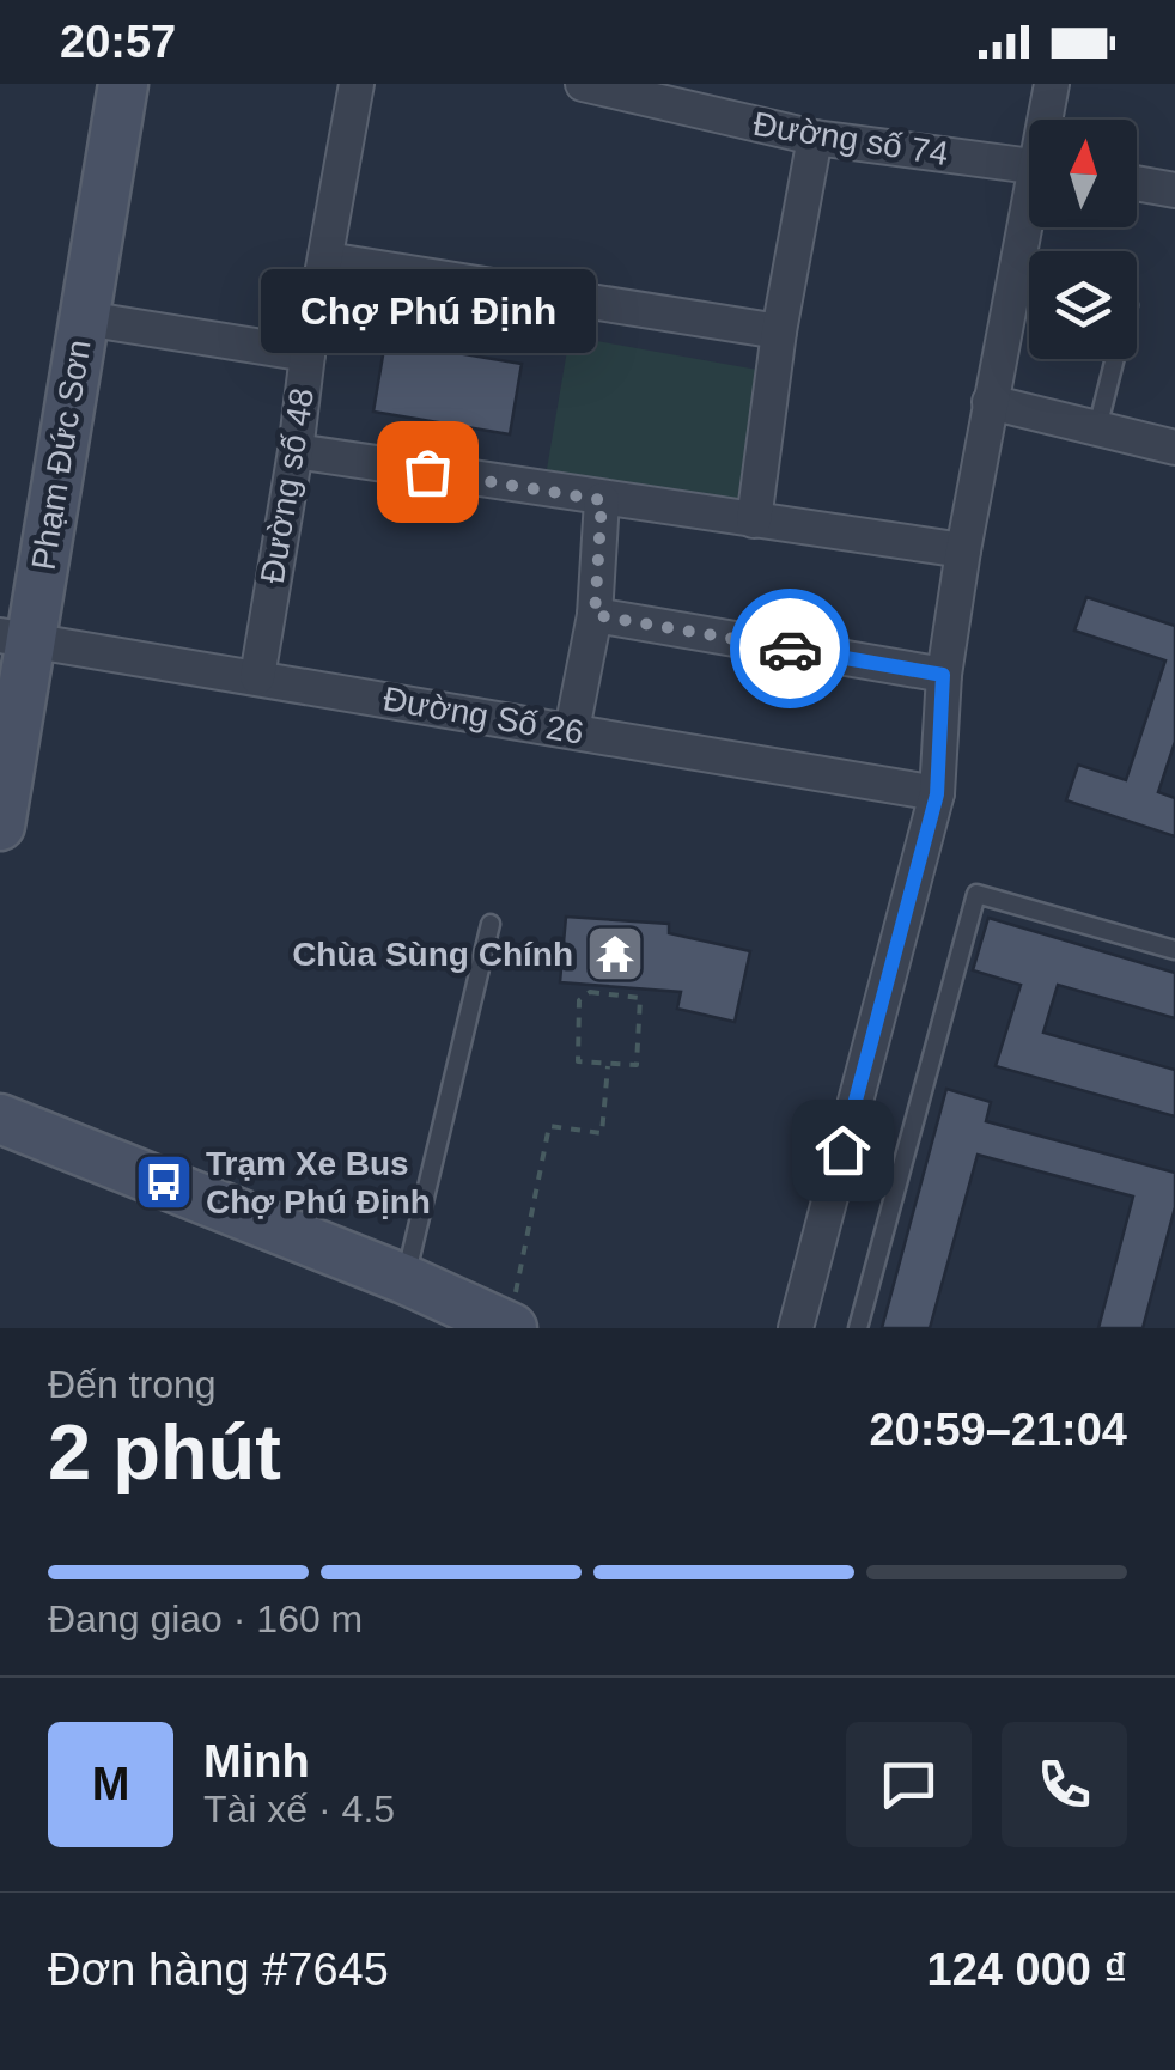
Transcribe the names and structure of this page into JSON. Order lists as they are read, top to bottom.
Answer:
{
  "streets": {
    "street": [
      "Đường số 74",
      "Phạm Đức Sơn",
      "Đường số 48",
      "Đường Số 26"
    ]
  },
  "crossings": [
    ["Phạm Đức Sơn", "Đường số 48"],
    ["Phạm Đức Sơn", "Đường Số 26"],
    ["Đường số 48", "Đường Số 26"]
  ],
  "places": {
    "other": ["Chợ Phú Định"],
    "temple": ["Chùa Sùng Chính"],
    "bus stop": ["Trạm Xe Bus Chợ Phú Định"]
  },
  "north": "top",
  "page": {
    "status": "20:57",
    "bubble": "Chợ Phú Định",
    "heading": ["2 phút", "Đến trong", "20:59–21:04"],
    "panel": [
      "Minh",
      "Tài xế · 4.5",
      "Đơn hàng #7645",
      "124 000 ₫"
    ],
    "bar": "Đang giao · 160 m",
    "round": "M"
  }
}
